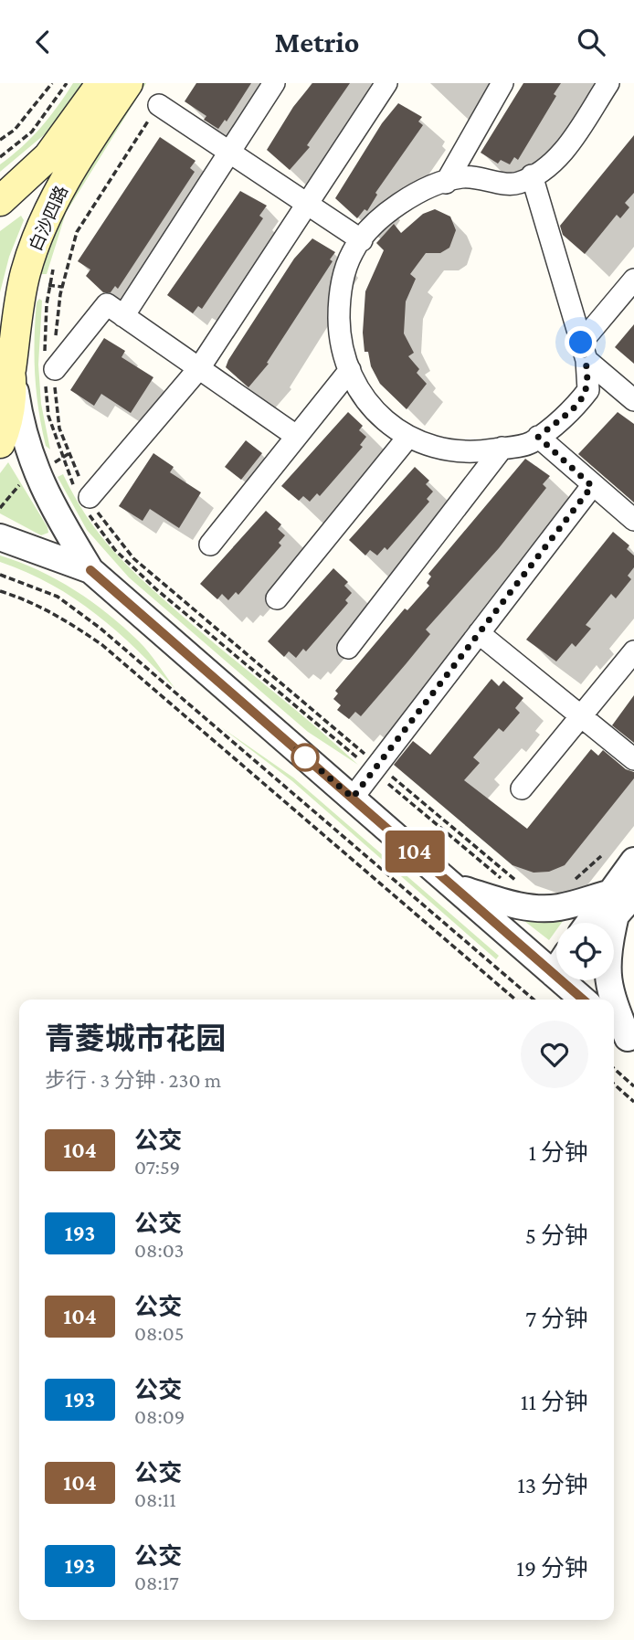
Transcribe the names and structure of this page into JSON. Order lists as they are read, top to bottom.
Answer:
{
  "streets": {
    "main road": ["白沙四路"]
  },
  "lines": ["bus line 104"],
  "page": {
    "header": "Metrio",
    "on_map": "104",
    "heading": ["青菱城市花园", "步行 · 3 分钟 · 230 m"],
    "list": [
      {
        "mark": "104",
        "name": "公交",
        "note": "07:59",
        "value": "1 分钟"
      },
      {
        "mark": "193",
        "name": "公交",
        "note": "08:03",
        "value": "5 分钟"
      },
      {
        "mark": "104",
        "name": "公交",
        "note": "08:05",
        "value": "7 分钟"
      },
      {
        "mark": "193",
        "name": "公交",
        "note": "08:09",
        "value": "11 分钟"
      },
      {
        "mark": "104",
        "name": "公交",
        "note": "08:11",
        "value": "13 分钟"
      },
      {
        "mark": "193",
        "name": "公交",
        "note": "08:17",
        "value": "19 分钟"
      }
    ]
  }
}
